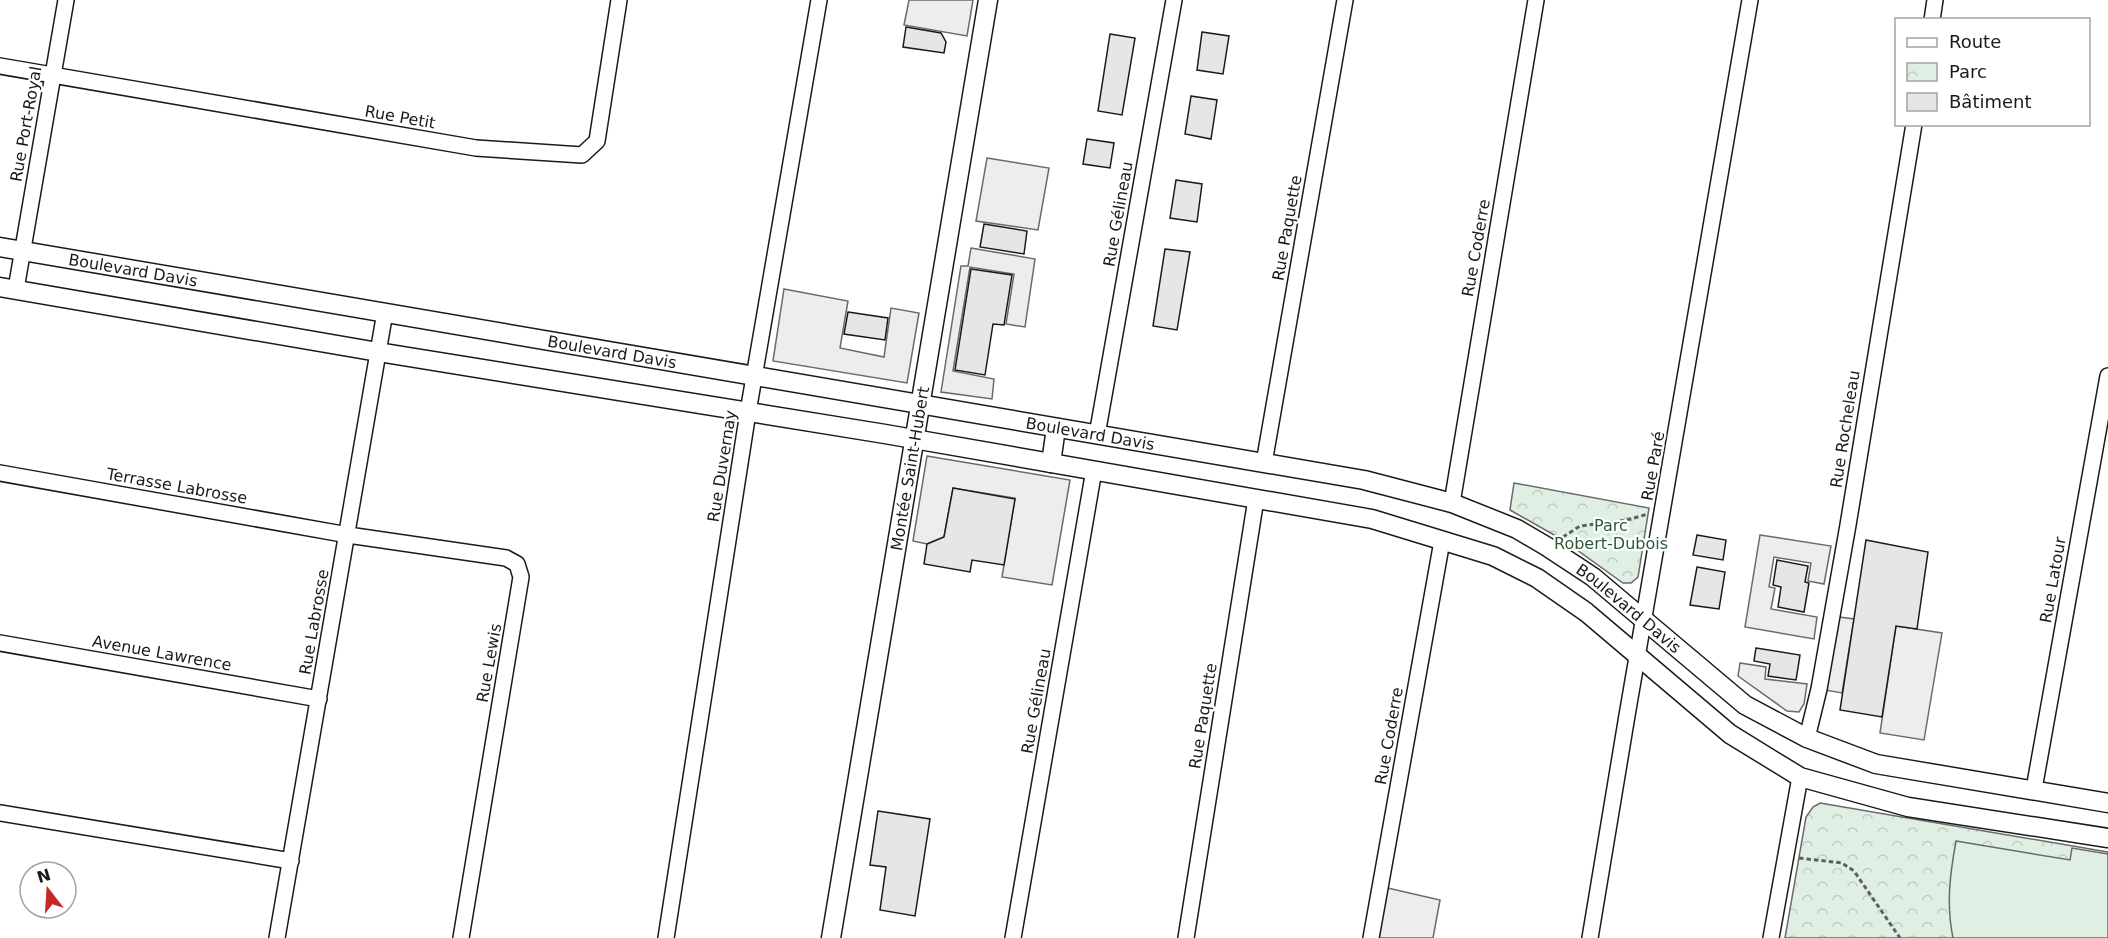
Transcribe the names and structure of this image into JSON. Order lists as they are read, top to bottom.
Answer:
{
  "streets": {
    "street": [
      "Rue Petit",
      "Rue Port-Royal",
      "Rue Gélineau",
      "Rue Paquette",
      "Rue Coderre",
      "Boulevard Davis",
      "Rue Rocheleau",
      "Rue Duvernay",
      "Rue Paré",
      "Montée Saint-Hubert",
      "Terrasse Labrosse",
      "Rue Latour",
      "Rue Labrosse",
      "Avenue Lawrence",
      "Rue Lewis"
    ]
  },
  "crossings": [
    ["Rue Petit", "Rue Port-Royal"],
    ["Rue Port-Royal", "Boulevard Davis"],
    ["Rue Gélineau", "Boulevard Davis"],
    ["Rue Paquette", "Boulevard Davis"],
    ["Rue Coderre", "Boulevard Davis"],
    ["Boulevard Davis", "Rue Rocheleau"],
    ["Boulevard Davis", "Rue Duvernay"],
    ["Boulevard Davis", "Rue Paré"],
    ["Boulevard Davis", "Montée Saint-Hubert"],
    ["Boulevard Davis", "Rue Latour"],
    ["Boulevard Davis", "Rue Labrosse"],
    ["Terrasse Labrosse", "Rue Labrosse"],
    ["Terrasse Labrosse", "Rue Lewis"],
    ["Rue Labrosse", "Avenue Lawrence"],
    ["Rue Labrosse", "Rue Lewis"]
  ],
  "parks": ["Parc Robert-Dubois"],
  "legend": ["Route", "Parc", "Bâtiment"],
  "north": "top"
}
